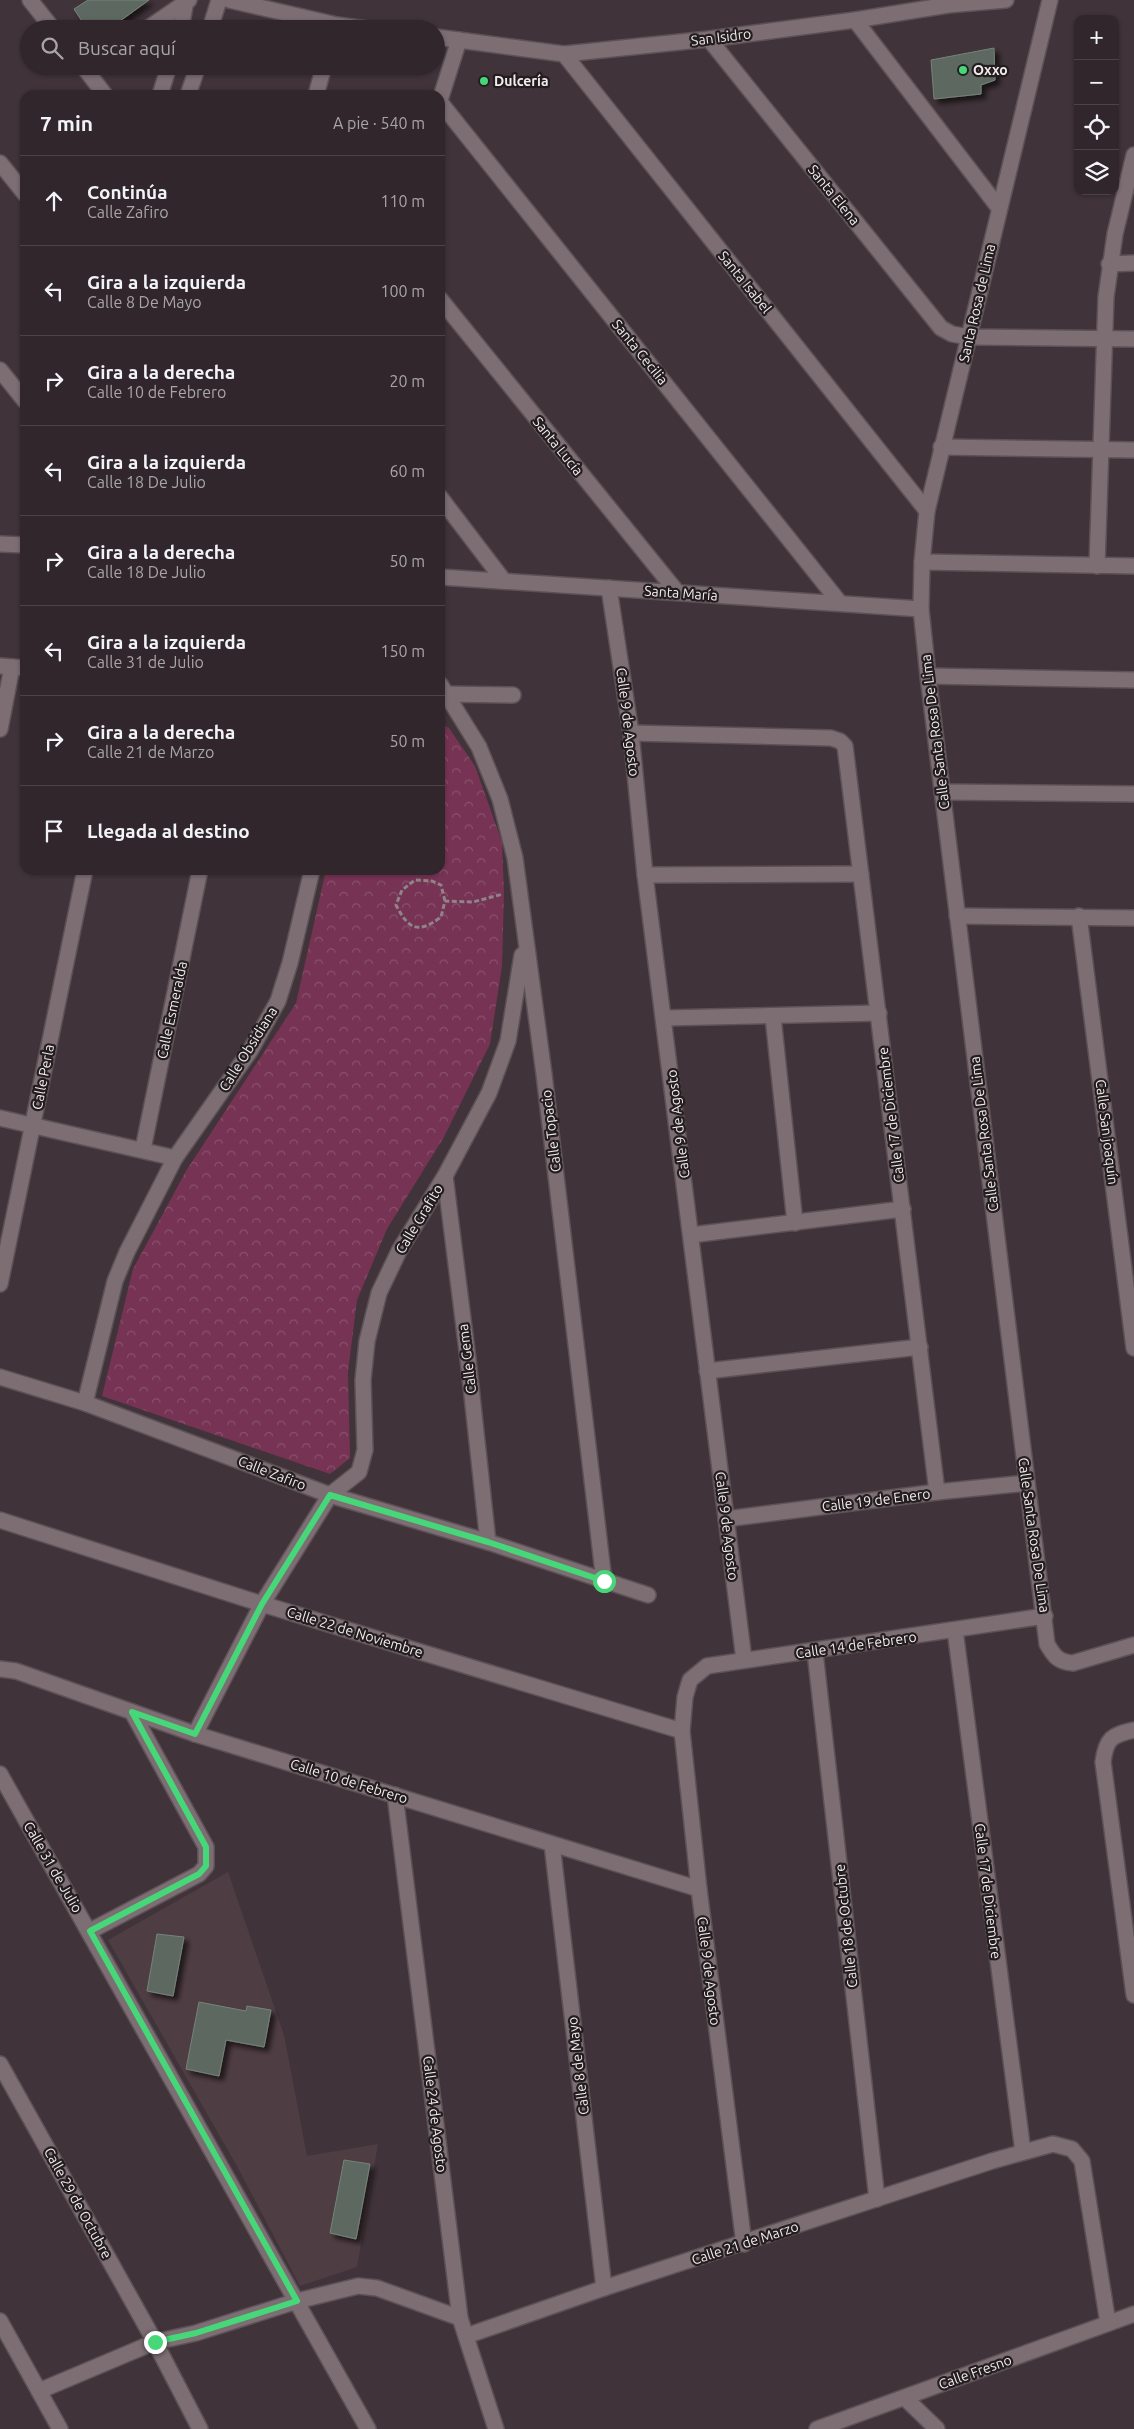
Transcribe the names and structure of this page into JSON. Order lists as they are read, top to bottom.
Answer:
{
  "streets": {
    "street": [
      "San Isidro",
      "Santa Elena",
      "Santa Isabel",
      "Santa Rosa de Lima",
      "Santa Cecilia",
      "Santa Lucía",
      "Santa María",
      "Calle 9 de Agosto",
      "Calle Santa Rosa De Lima",
      "Calle Esmeralda",
      "Calle Obsidiana",
      "Calle Perla",
      "Calle 17 de Diciembre",
      "Calle Topacio",
      "Calle San joaquín",
      "Calle Grafito",
      "Calle Gema",
      "Calle Zafiro",
      "Calle 19 de Enero",
      "Calle 22 de Noviembre",
      "Calle 14 de Febrero",
      "Calle 10 de Febrero",
      "Calle 31 de Julio",
      "Calle 18 de Octubre",
      "Calle 8 de Mayo",
      "Calle 24 de Agosto",
      "Calle 29 de Octubre",
      "Calle 21 de Marzo",
      "Calle Fresno"
    ]
  },
  "crossings": [
    ["San Isidro", "Santa Elena"],
    ["San Isidro", "Santa Isabel"],
    ["Santa Elena", "Santa Rosa de Lima"],
    ["Santa Isabel", "Santa Rosa de Lima"],
    ["Santa Rosa de Lima", "Santa María"],
    ["Santa Rosa de Lima", "Calle Santa Rosa De Lima"],
    ["Santa Cecilia", "Santa María"],
    ["Santa Lucía", "Santa María"],
    ["Santa María", "Calle 9 de Agosto"],
    ["Santa María", "Calle Santa Rosa De Lima"],
    ["Calle 9 de Agosto", "Calle 17 de Diciembre"],
    ["Calle 9 de Agosto", "Calle 19 de Enero"],
    ["Calle 9 de Agosto", "Calle 22 de Noviembre"],
    ["Calle 9 de Agosto", "Calle 14 de Febrero"],
    ["Calle 9 de Agosto", "Calle 10 de Febrero"],
    ["Calle 9 de Agosto", "Calle 21 de Marzo"],
    ["Calle Santa Rosa De Lima", "Calle 19 de Enero"],
    ["Calle Santa Rosa De Lima", "Calle 14 de Febrero"],
    ["Calle Obsidiana", "Calle Zafiro"],
    ["Calle 17 de Diciembre", "Calle 19 de Enero"],
    ["Calle 17 de Diciembre", "Calle 14 de Febrero"],
    ["Calle 17 de Diciembre", "Calle 21 de Marzo"],
    ["Calle Topacio", "Calle Grafito"],
    ["Calle Topacio", "Calle Zafiro"],
    ["Calle Grafito", "Calle Gema"],
    ["Calle Grafito", "Calle Zafiro"],
    ["Calle Gema", "Calle Zafiro"],
    ["Calle 14 de Febrero", "Calle 18 de Octubre"],
    ["Calle 10 de Febrero", "Calle 8 de Mayo"],
    ["Calle 10 de Febrero", "Calle 24 de Agosto"],
    ["Calle 18 de Octubre", "Calle 21 de Marzo"],
    ["Calle 8 de Mayo", "Calle 21 de Marzo"],
    ["Calle 24 de Agosto", "Calle 21 de Marzo"]
  ],
  "places": ["Oxxo", "Dulcería"],
  "page": {
    "map_buttons": ["+", "−"],
    "search": "Buscar aquí",
    "heading": ["7 min", "A pie · 540 m"],
    "list": [
      ["Continúa", "Calle Zafiro", "110 m"],
      ["Gira a la izquierda", "Calle 8 De Mayo", "100 m"],
      ["Gira a la derecha", "Calle 10 de Febrero", "20 m"],
      ["Gira a la izquierda", "Calle 18 De Julio", "60 m"],
      ["Gira a la derecha", "Calle 18 De Julio", "50 m"],
      ["Gira a la izquierda", "Calle 31 de Julio", "150 m"],
      ["Gira a la derecha", "Calle 21 de Marzo", "50 m"],
      "Llegada al destino"
    ]
  }
}
